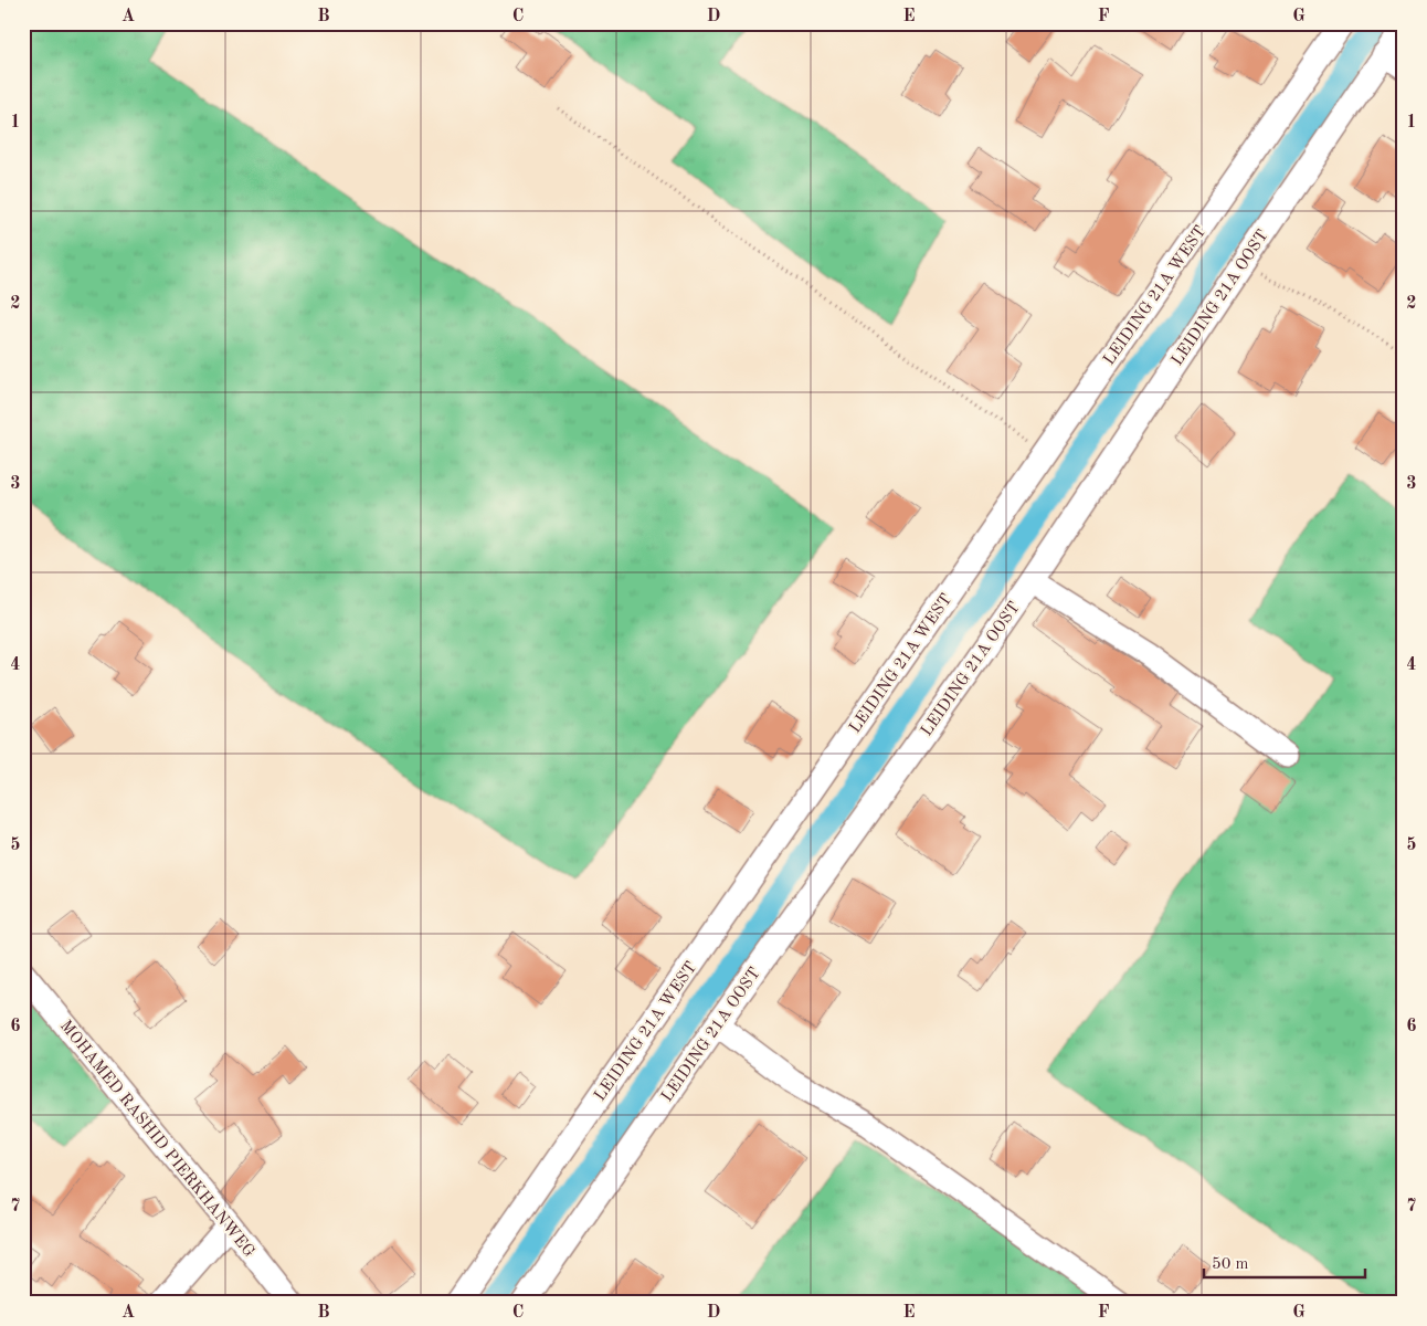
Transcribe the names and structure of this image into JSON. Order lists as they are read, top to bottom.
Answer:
{
  "streets": {
    "street": ["LEIDING 21A WEST", "LEIDING 21A OOST", "MOHAMED RASHID PIERKHANWEG"]
  },
  "scale_bar": "50 m",
  "grid": {
    "columns": [
      "A",
      "B",
      "C",
      "D",
      "E",
      "F",
      "G"
    ],
    "rows": [
      "1",
      "2",
      "3",
      "4",
      "5",
      "6",
      "7"
    ]
  }
}
